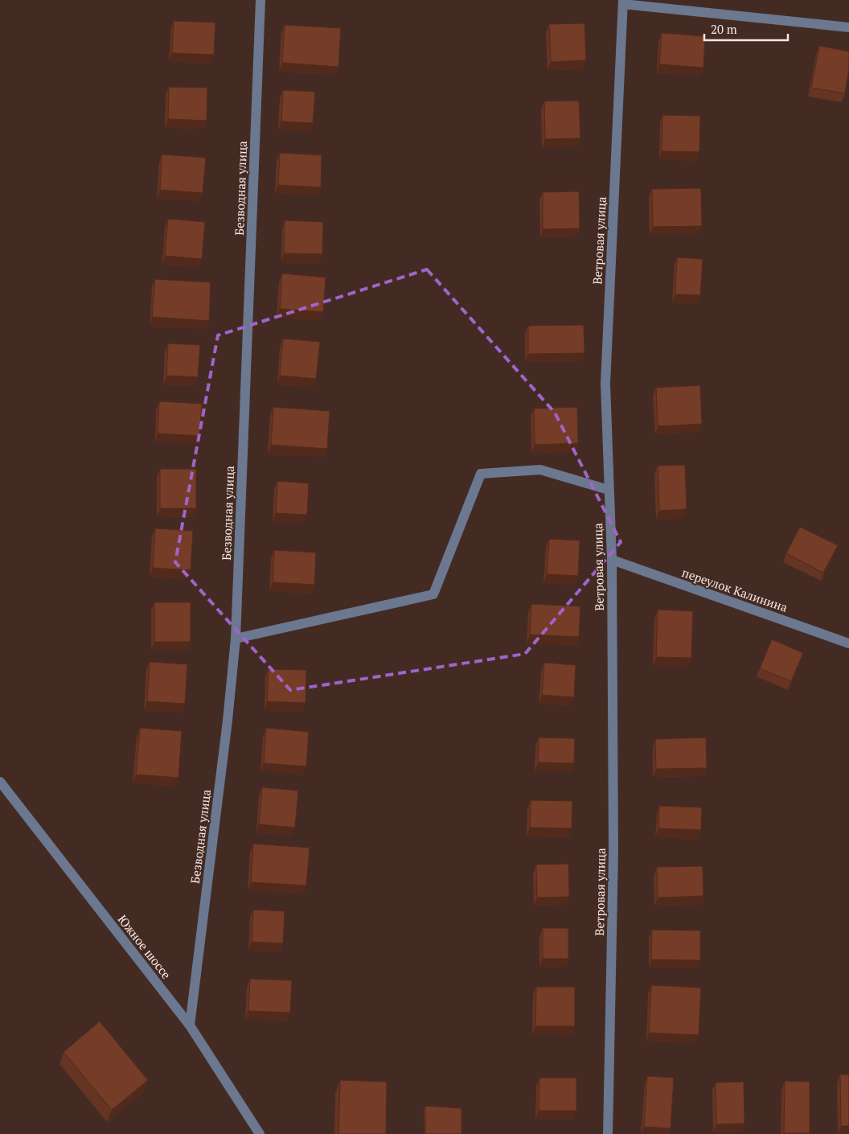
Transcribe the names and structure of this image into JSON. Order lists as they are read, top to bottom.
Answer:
{
  "streets": {
    "street": [
      "Безводная улица",
      "Ветровая улица",
      "переулок Калинина",
      "Южное шоссе"
    ]
  },
  "crossings": [
    ["Безводная улица", "Южное шоссе"],
    ["Ветровая улица", "переулок Калинина"]
  ],
  "scale_bar": "20 m"
}
